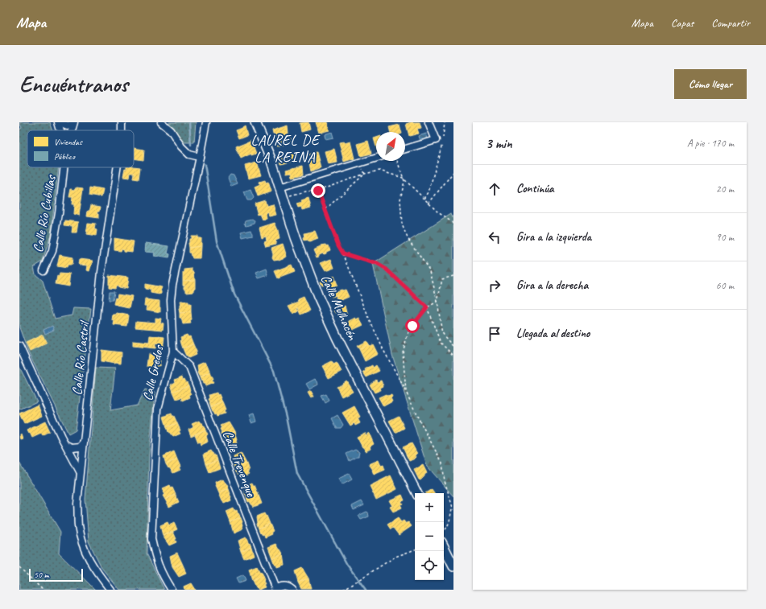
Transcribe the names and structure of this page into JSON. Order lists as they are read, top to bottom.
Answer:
{
  "streets": {
    "street": [
      "Calle Río Cubillas",
      "Calle Mulhacén",
      "Calle Río Castril",
      "Calle Gredos",
      "Calle Trevenque"
    ]
  },
  "crossings": [
    ["Calle Gredos", "Calle Trevenque"]
  ],
  "districts": ["LAUREL DE LA REINA"],
  "legend": ["Viviendas", "Público"],
  "scale_bar": "50 m",
  "north": "top right",
  "page": {
    "header": "Mapa",
    "nav": ["Mapa", "Capas", "Compartir"],
    "buttons": "Cómo llegar",
    "title": "Encuéntranos",
    "heading": ["3 min", "A pie · 170 m"],
    "list": [
      ["Continúa", "20 m"],
      ["Gira a la izquierda", "90 m"],
      ["Gira a la derecha", "60 m"],
      "Llegada al destino"
    ],
    "map_buttons": ["+", "−"],
    "scale": "50 m"
  }
}
